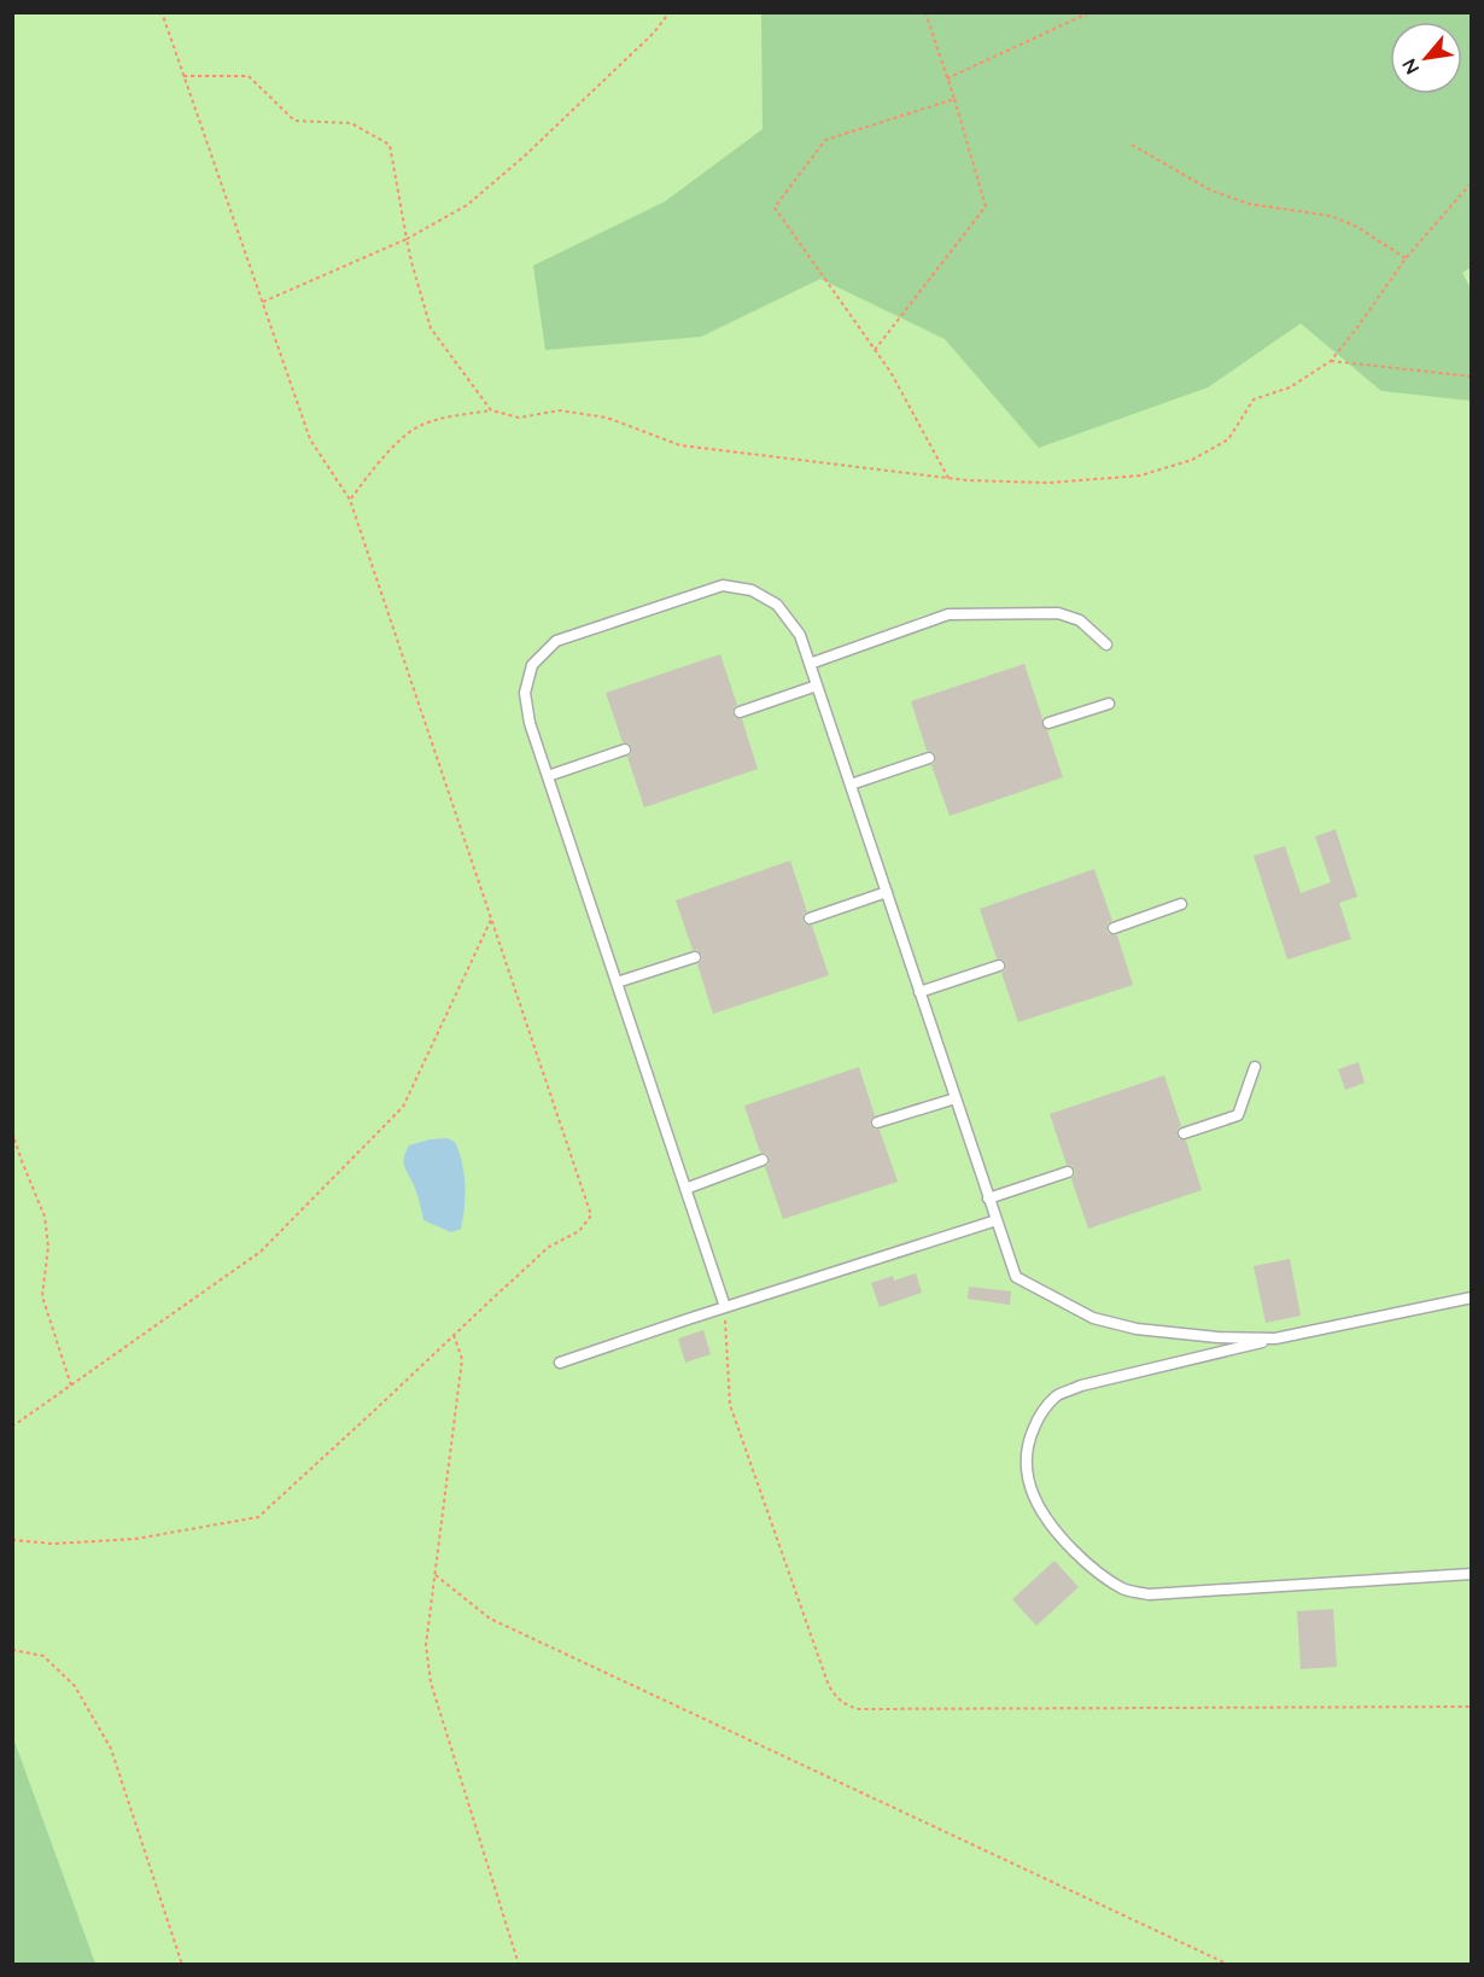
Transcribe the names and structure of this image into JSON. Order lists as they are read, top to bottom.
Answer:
{
  "north": "bottom left"
}
